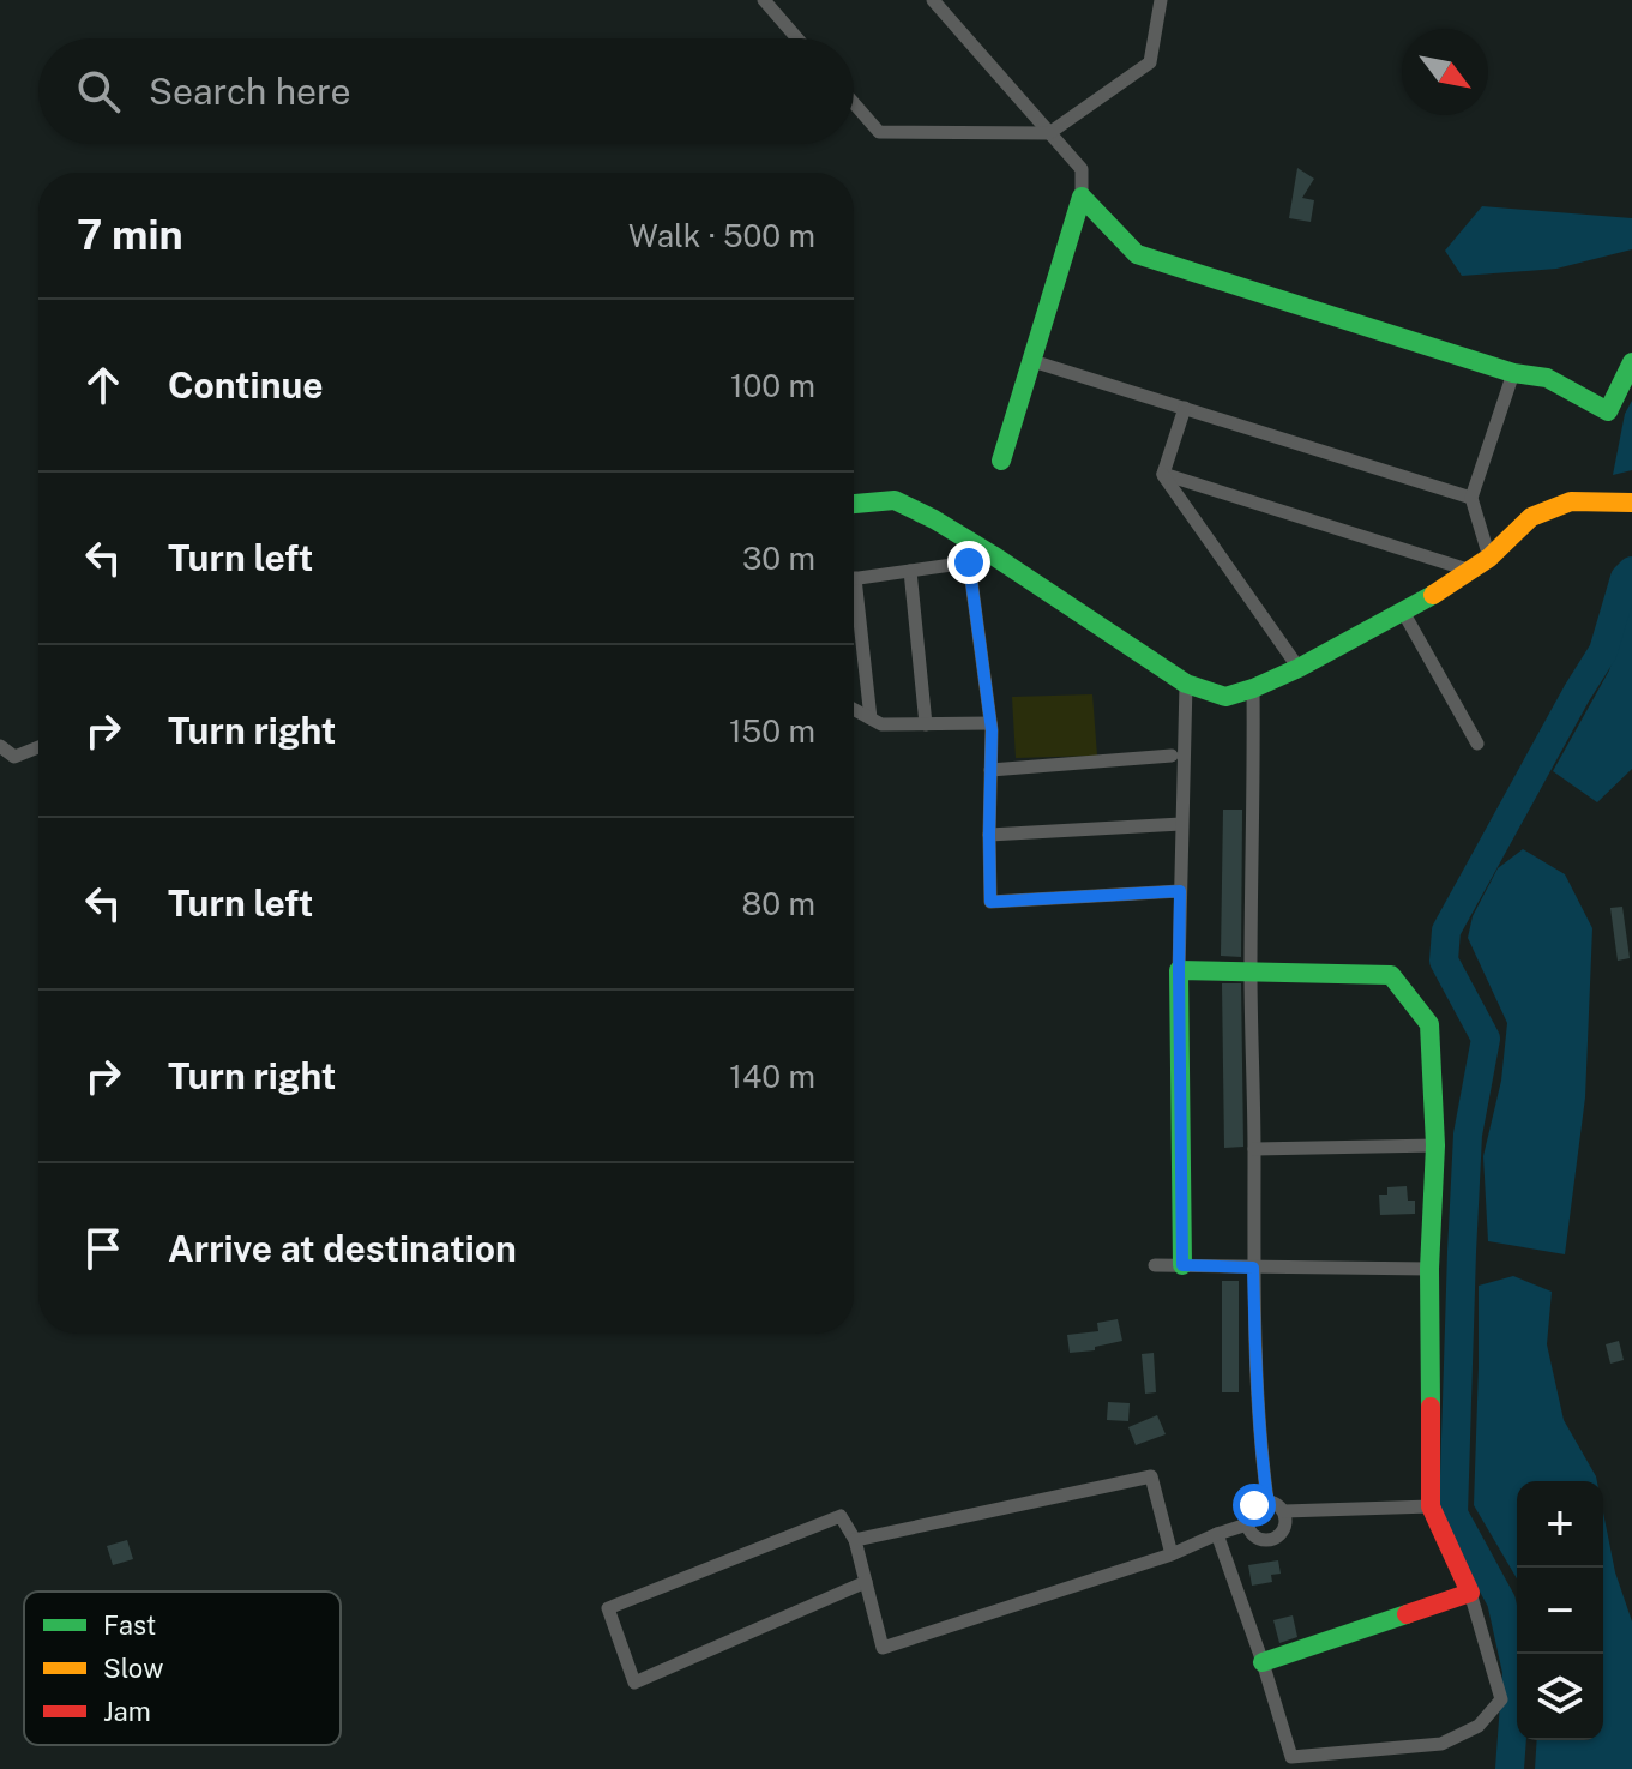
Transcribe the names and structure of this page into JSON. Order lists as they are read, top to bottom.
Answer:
{
  "legend": ["Fast", "Slow", "Jam"],
  "north": "bottom right",
  "page": {
    "search": "Search here",
    "heading": ["7 min", "Walk · 500 m"],
    "list": [
      ["Continue", "100 m"],
      ["Turn left", "30 m"],
      ["Turn right", "150 m"],
      ["Turn left", "80 m"],
      ["Turn right", "140 m"],
      "Arrive at destination"
    ],
    "map_buttons": ["+", "−"]
  }
}
